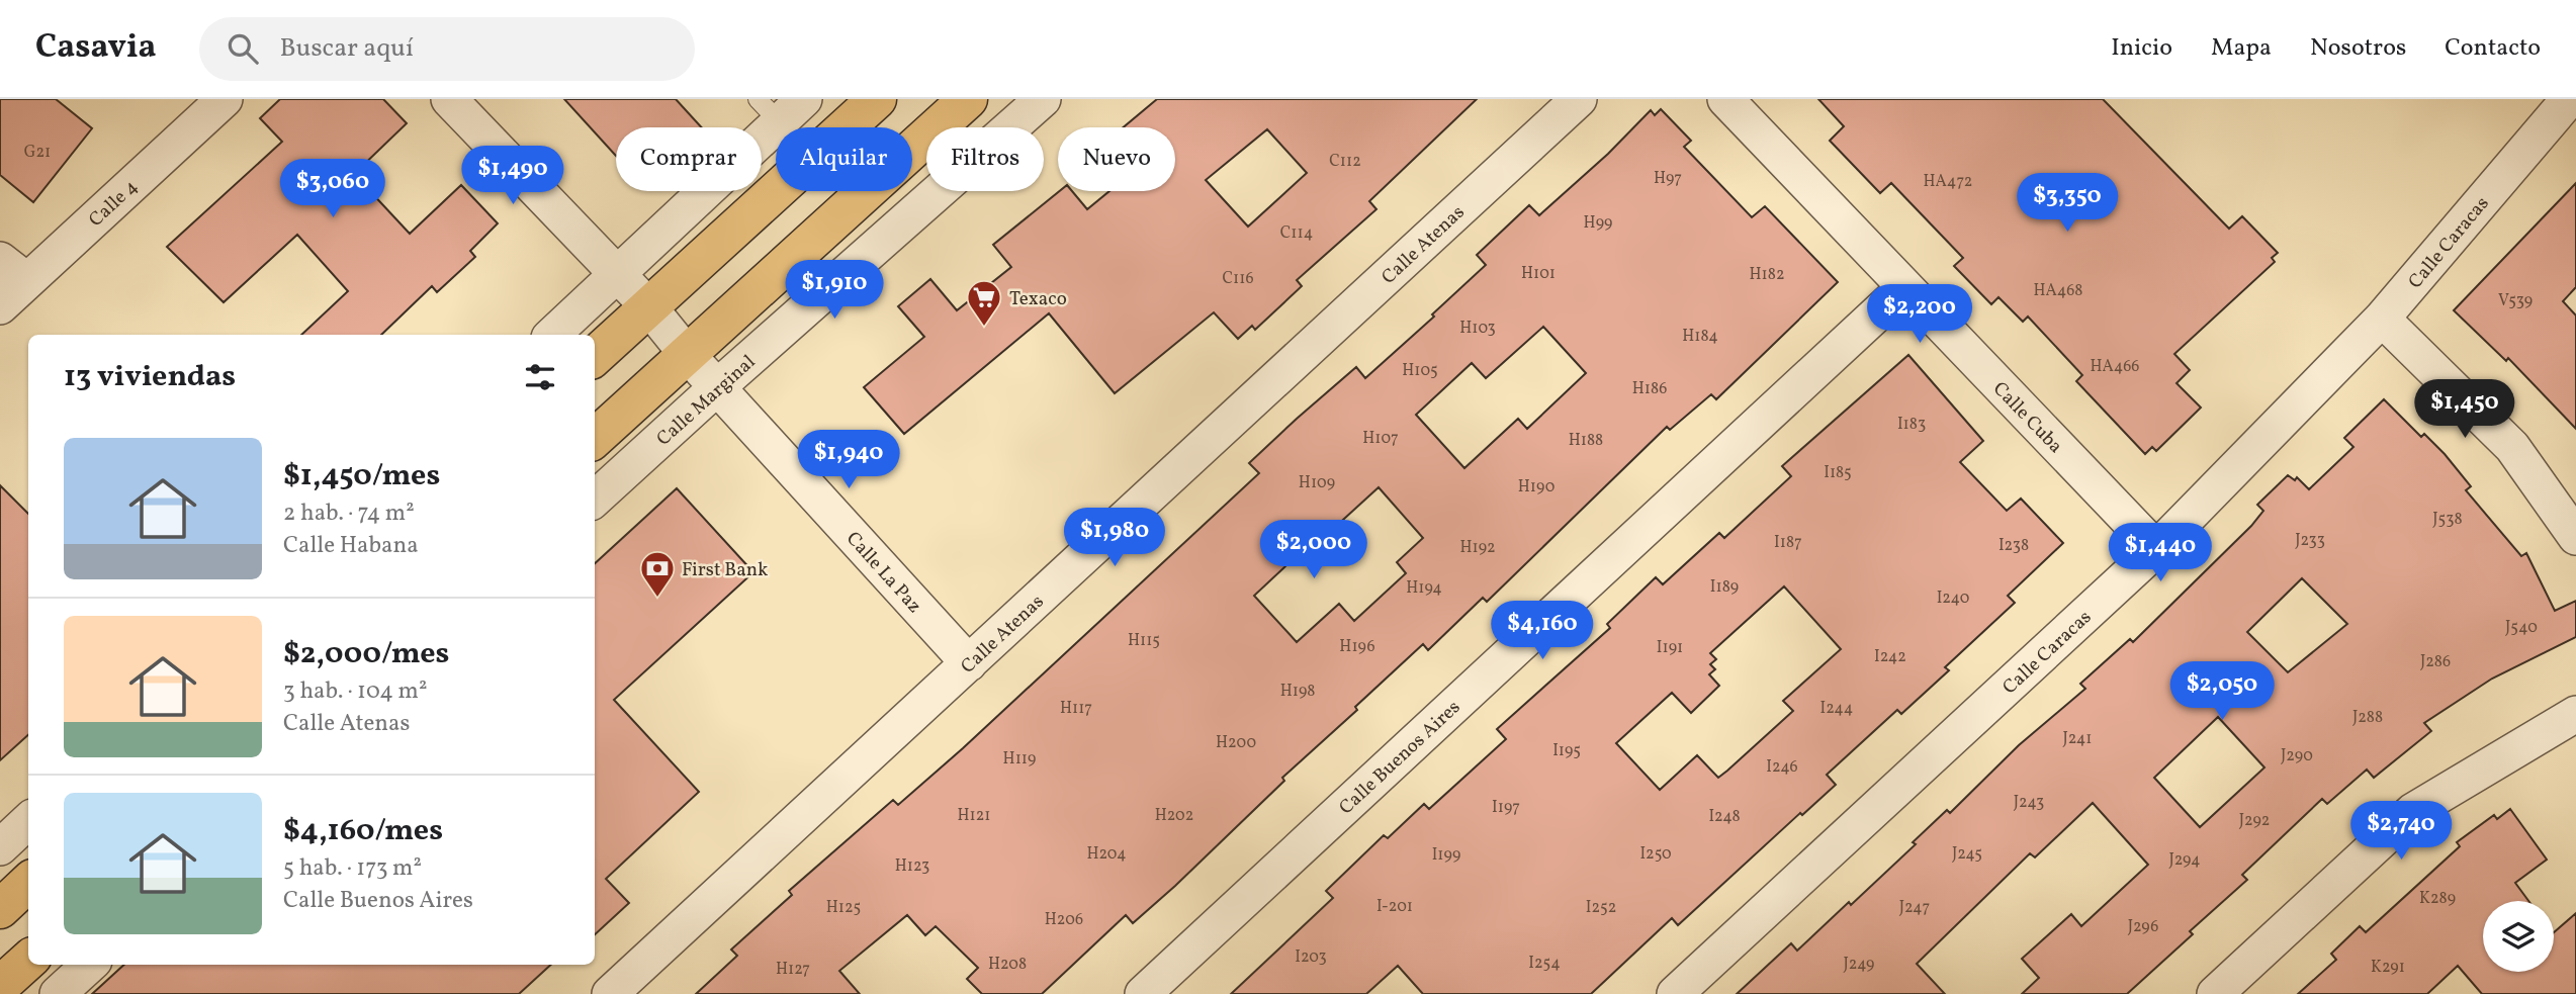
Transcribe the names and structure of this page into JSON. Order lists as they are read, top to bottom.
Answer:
{
  "streets": {
    "street": [
      "Calle 4",
      "Calle Caracas",
      "Calle Atenas",
      "Calle Marginal",
      "Calle Cuba",
      "Calle La Paz",
      "Calle Buenos Aires"
    ]
  },
  "crossings": [
    ["Calle Caracas", "Calle Cuba"],
    ["Calle Atenas", "Calle La Paz"],
    ["Calle Marginal", "Calle La Paz"],
    ["Calle Cuba", "Calle Buenos Aires"]
  ],
  "places": {
    "supermarket": ["Texaco"],
    "bank": ["First Bank"]
  },
  "house_numbers": [
    "G21",
    "C112",
    "H97",
    "HA472",
    "H99",
    "C114",
    "H101",
    "H182",
    "C116",
    "HA468",
    "V539",
    "H103",
    "H184",
    "HA466",
    "H105",
    "H186",
    "I183",
    "H107",
    "H188",
    "I185",
    "H109",
    "H190",
    "J538",
    "J233",
    "I187",
    "I238",
    "H192",
    "I189",
    "H194",
    "I240",
    "J540",
    "H115",
    "H196",
    "I191",
    "I242",
    "J286",
    "H198",
    "H117",
    "I244",
    "J288",
    "J241",
    "H200",
    "I195",
    "J290",
    "H119",
    "I246",
    "J243",
    "I197",
    "H121",
    "H202",
    "I248",
    "J292",
    "H204",
    "I250",
    "J245",
    "I199",
    "J294",
    "H123",
    "K289",
    "I-201",
    "H125",
    "I252",
    "J247",
    "H206",
    "J296",
    "I203",
    "I254",
    "H208",
    "J249",
    "K291",
    "H127"
  ],
  "page": {
    "header": "Casavia",
    "search": "Buscar aquí",
    "nav": [
      "Inicio",
      "Mapa",
      "Nosotros",
      "Contacto"
    ],
    "chip": [
      "Comprar",
      "Alquilar",
      "Filtros",
      "Nuevo"
    ],
    "price": [
      "$1,490",
      "$3,060",
      "$3,350",
      "$1,910",
      "$2,200",
      "$1,450",
      "$1,940",
      "$1,980",
      "$2,000",
      "$1,440",
      "$4,160",
      "$2,050",
      "$2,740"
    ],
    "heading": "13 viviendas",
    "list": [
      {
        "name": "$1,450/mes",
        "note": "2 hab. · 74 m² · Calle Habana"
      },
      {
        "name": "$2,000/mes",
        "note": "3 hab. · 104 m² · Calle Atenas"
      },
      {
        "name": "$4,160/mes",
        "note": "5 hab. · 173 m² · Calle Buenos Aires"
      }
    ]
  }
}
